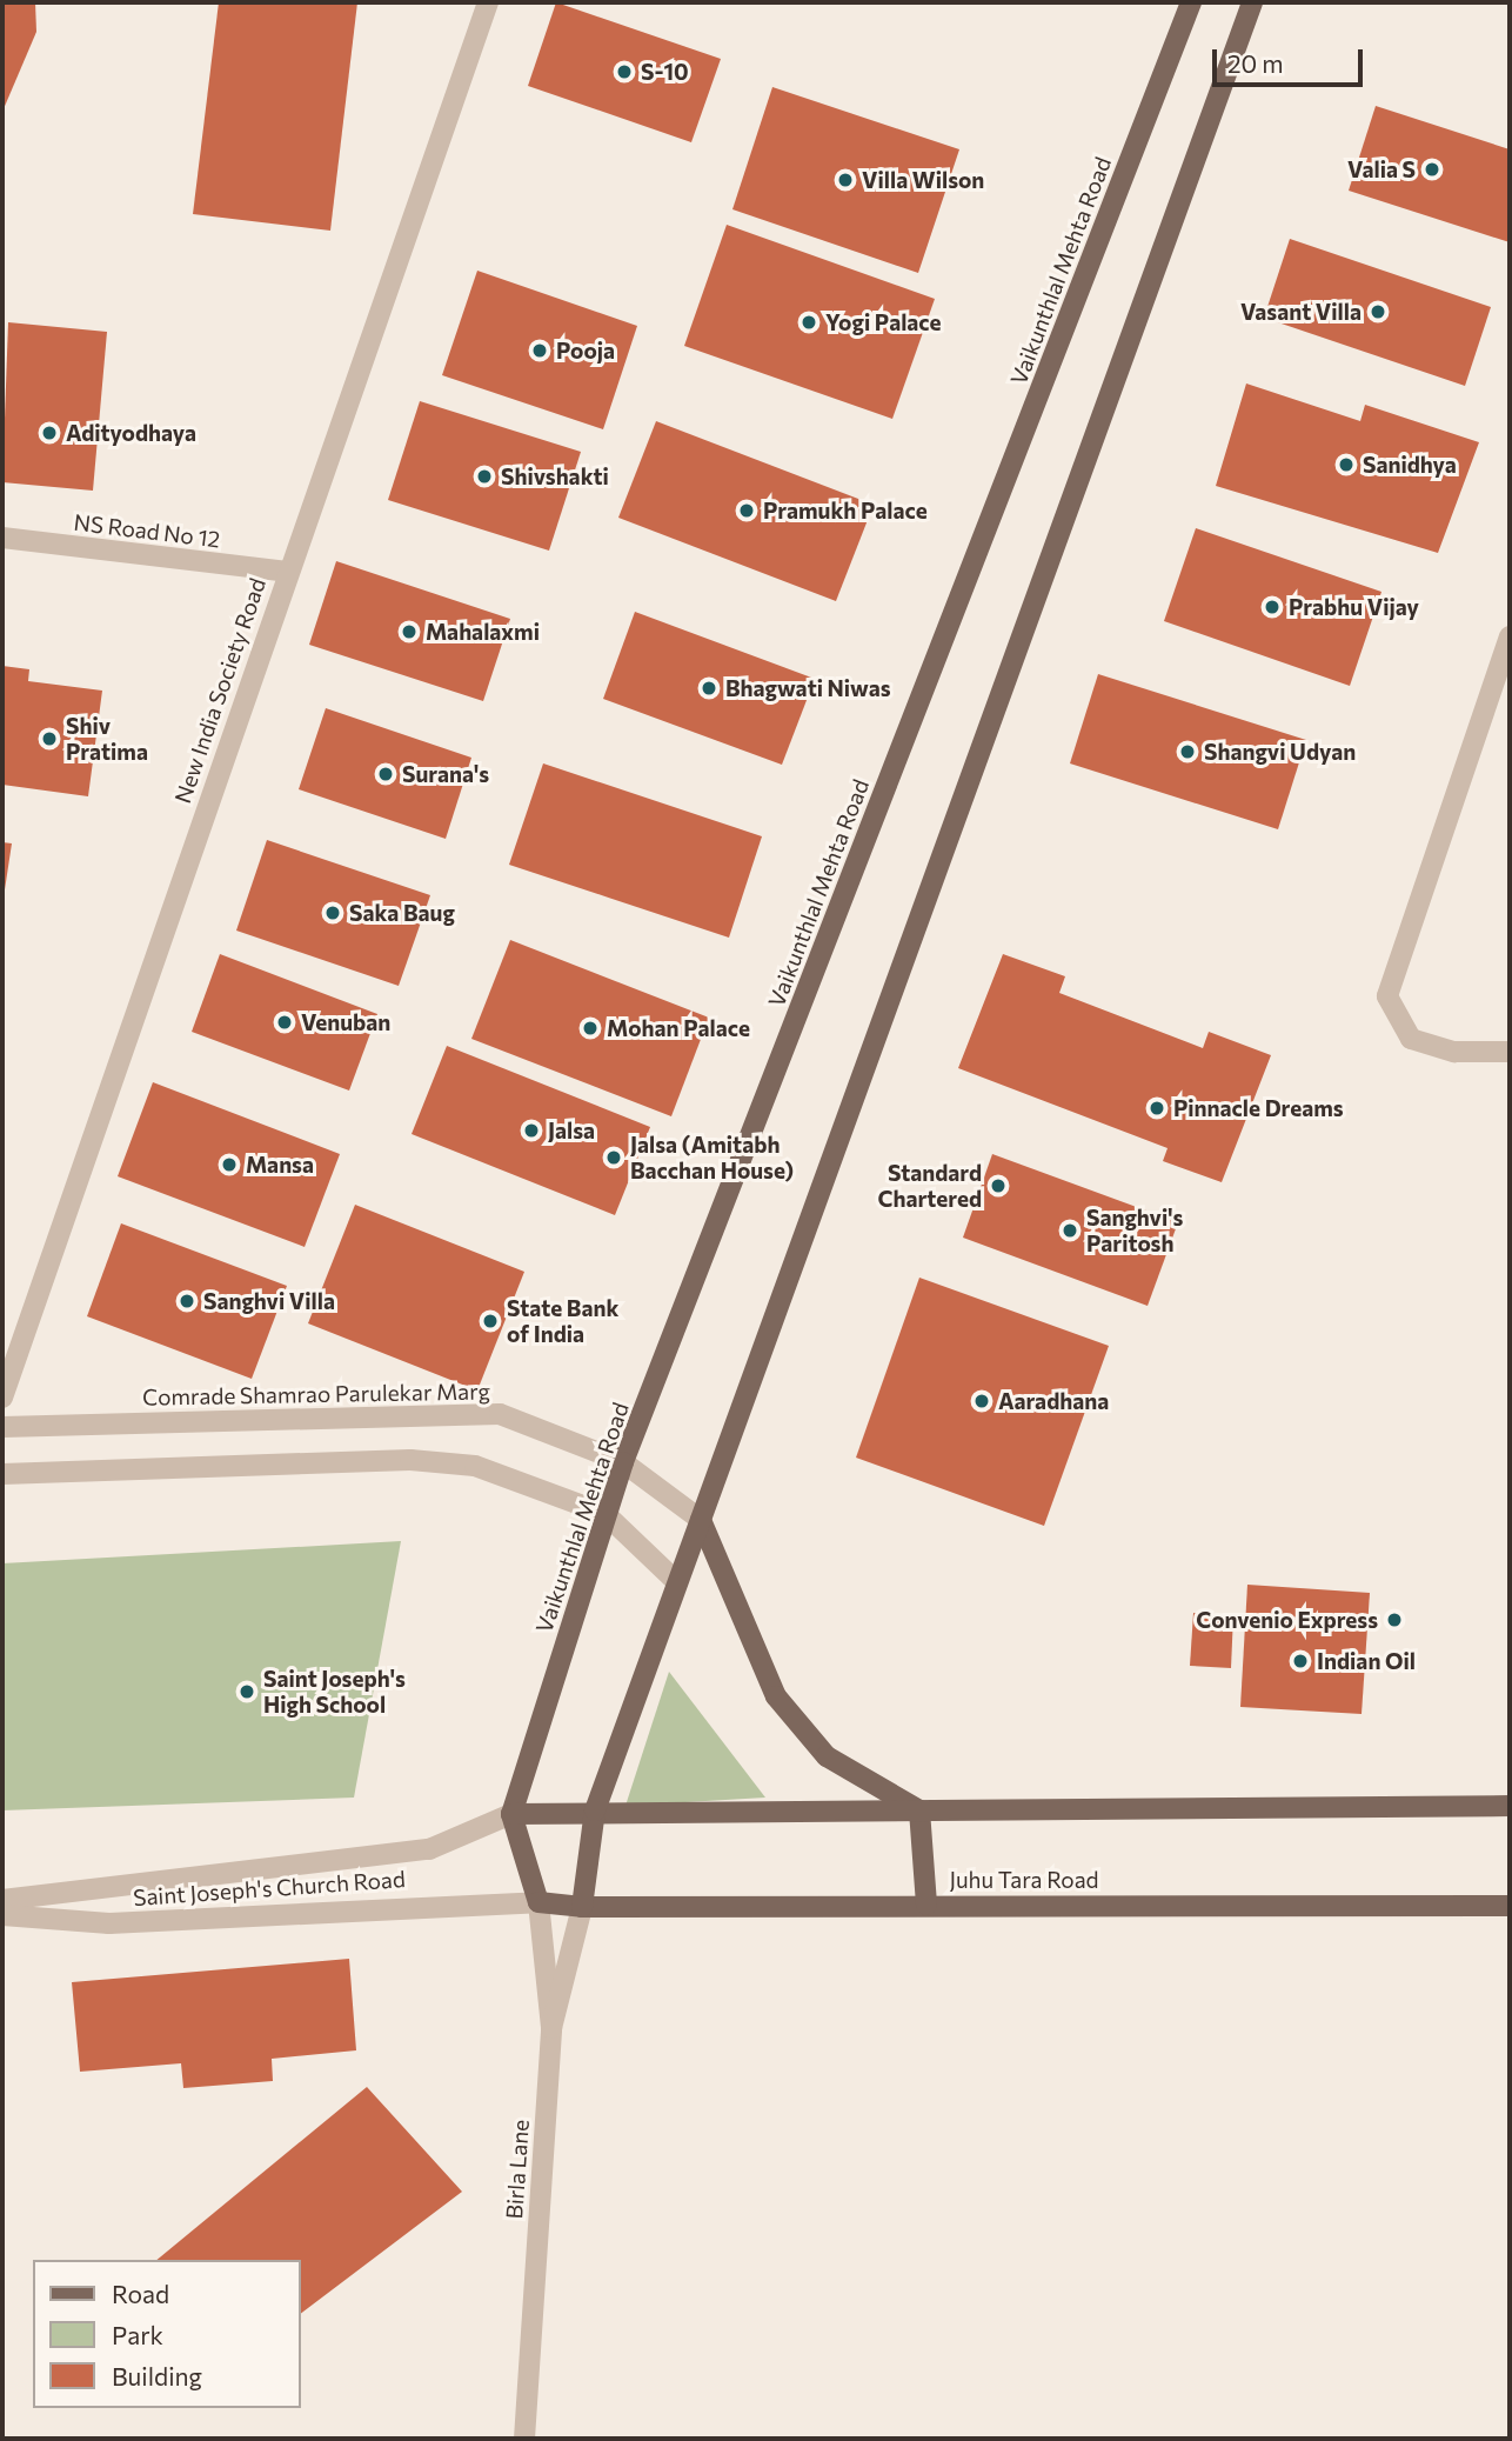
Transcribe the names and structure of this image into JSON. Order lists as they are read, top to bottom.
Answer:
{
  "streets": {
    "main road": ["Vaikunthlal Mehta Road", "Juhu Tara Road"],
    "street": [
      "NS Road No 12",
      "New India Society Road",
      "Comrade Shamrao Parulekar Marg",
      "Saint Joseph's Church Road",
      "Birla Lane"
    ]
  },
  "crossings": [
    ["Vaikunthlal Mehta Road", "Comrade Shamrao Parulekar Marg"],
    ["NS Road No 12", "New India Society Road"],
    ["Juhu Tara Road", "Saint Joseph's Church Road"],
    ["Juhu Tara Road", "Birla Lane"]
  ],
  "places": [
    "S-10",
    "Valia S",
    "Villa Wilson",
    "Vasant Villa",
    "Yogi Palace",
    "Pooja",
    "Adityodhaya",
    "Sanidhya",
    "Shivshakti",
    "Pramukh Palace",
    "Prabhu Vijay",
    "Mahalaxmi",
    "Bhagwati Niwas",
    "Shiv Pratima",
    "Shangvi Udyan",
    "Surana's",
    "Saka Baug",
    "Venuban",
    "Mohan Palace",
    "Pinnacle Dreams",
    "Jalsa",
    "Jalsa (Amitabh Bacchan House)",
    "Mansa",
    "Standard Chartered",
    "Sanghvi's Paritosh",
    "Sanghvi Villa",
    "State Bank of India",
    "Aaradhana",
    "Convenio Express",
    "Indian Oil",
    "Saint Joseph's High School"
  ],
  "legend": ["Road", "Park", "Building"],
  "scale_bar": "20 m"
}
